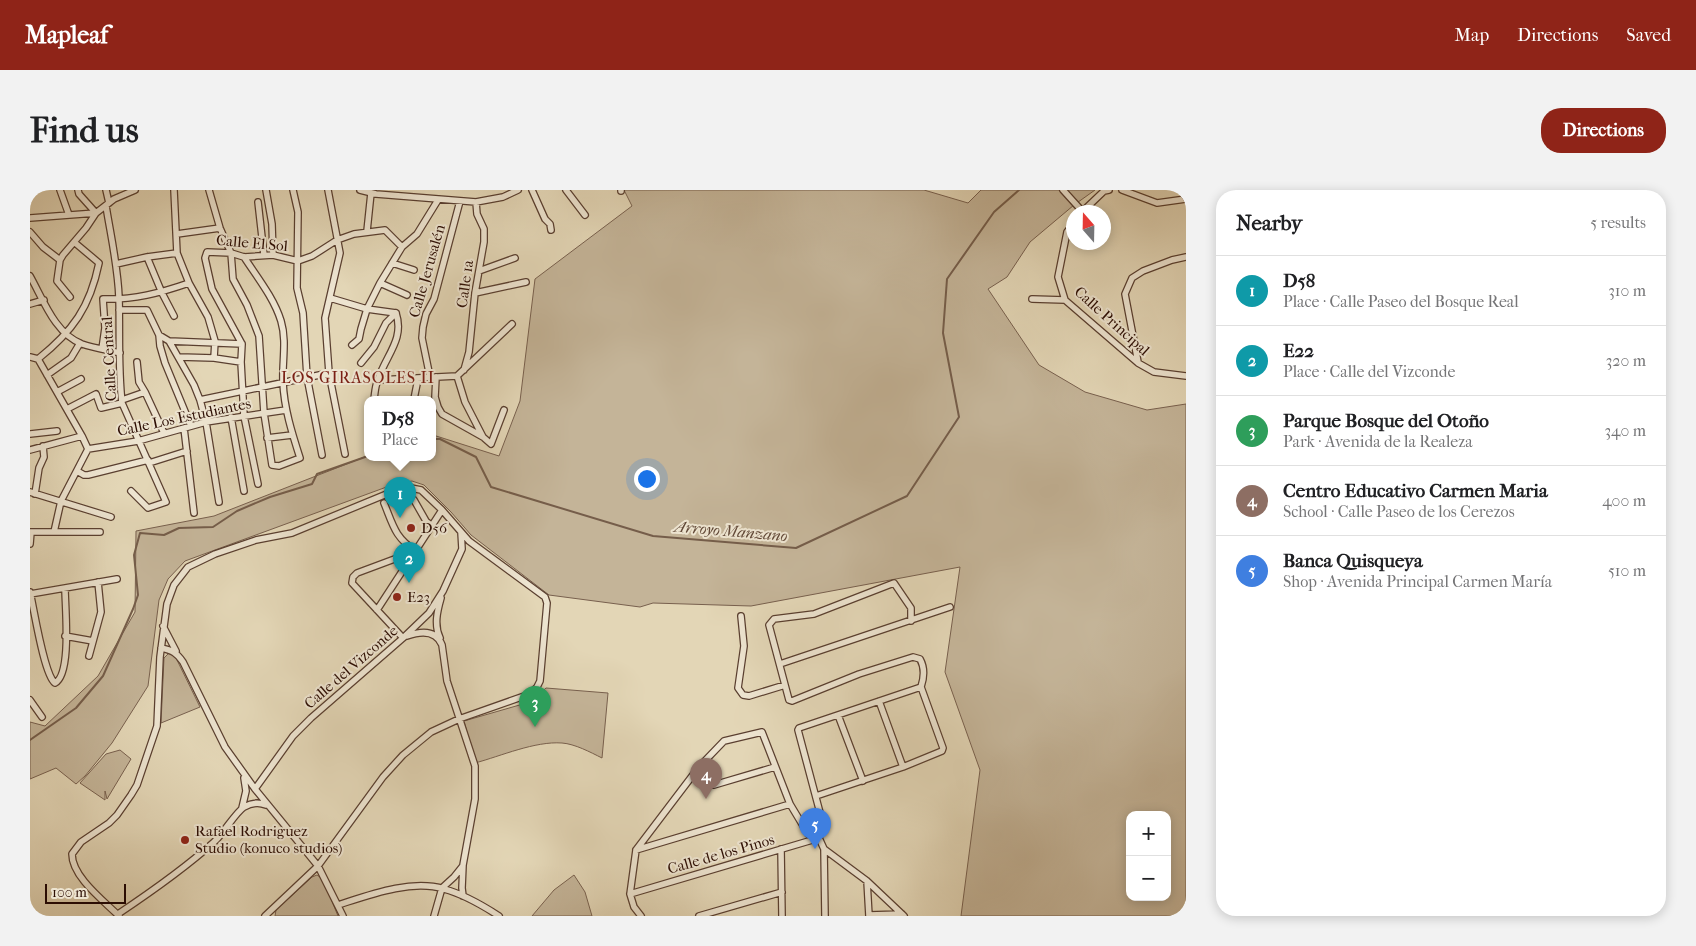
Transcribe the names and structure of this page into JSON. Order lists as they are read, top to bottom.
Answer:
{
  "streets": {
    "street": [
      "Calle El Sol",
      "Calle Jerusalén",
      "Calle 1a",
      "Calle Principal",
      "Calle Central",
      "Calle Los Estudiantes",
      "Calle del Vizconde",
      "Calle de los Pinos"
    ]
  },
  "crossings": [
    ["Calle Central", "Calle Los Estudiantes"]
  ],
  "districts": ["LOS GIRASOLES II"],
  "water": ["Arroyo Manzano"],
  "places": ["D56", "E23", "Rafael Rodriguez Studio (konuco studios)"],
  "scale_bar": "100 m",
  "north": "top",
  "page": {
    "header": "Mapleaf",
    "nav": ["Map", "Directions", "Saved"],
    "buttons": "Directions",
    "title": "Find us",
    "heading": ["Nearby", "5 results"],
    "list": [
      {
        "mark": "1",
        "name": "D58",
        "note": "Place · Calle Paseo del Bosque Real",
        "value": "310 m"
      },
      {
        "mark": "2",
        "name": "E22",
        "note": "Place · Calle del Vizconde",
        "value": "320 m"
      },
      {
        "mark": "3",
        "name": "Parque Bosque del Otoño",
        "note": "Park · Avenida de la Realeza",
        "value": "340 m"
      },
      {
        "mark": "4",
        "name": "Centro Educativo Carmen Maria",
        "note": "School · Calle Paseo de los Cerezos",
        "value": "400 m"
      },
      {
        "mark": "5",
        "name": "Banca Quisqueya",
        "note": "Shop · Avenida Principal Carmen María",
        "value": "510 m"
      }
    ],
    "popup": ["D58", "Place"],
    "pins": [
      "1",
      "2",
      "3",
      "4",
      "5"
    ],
    "map_buttons": ["+", "−"],
    "scale": "100 m"
  }
}
